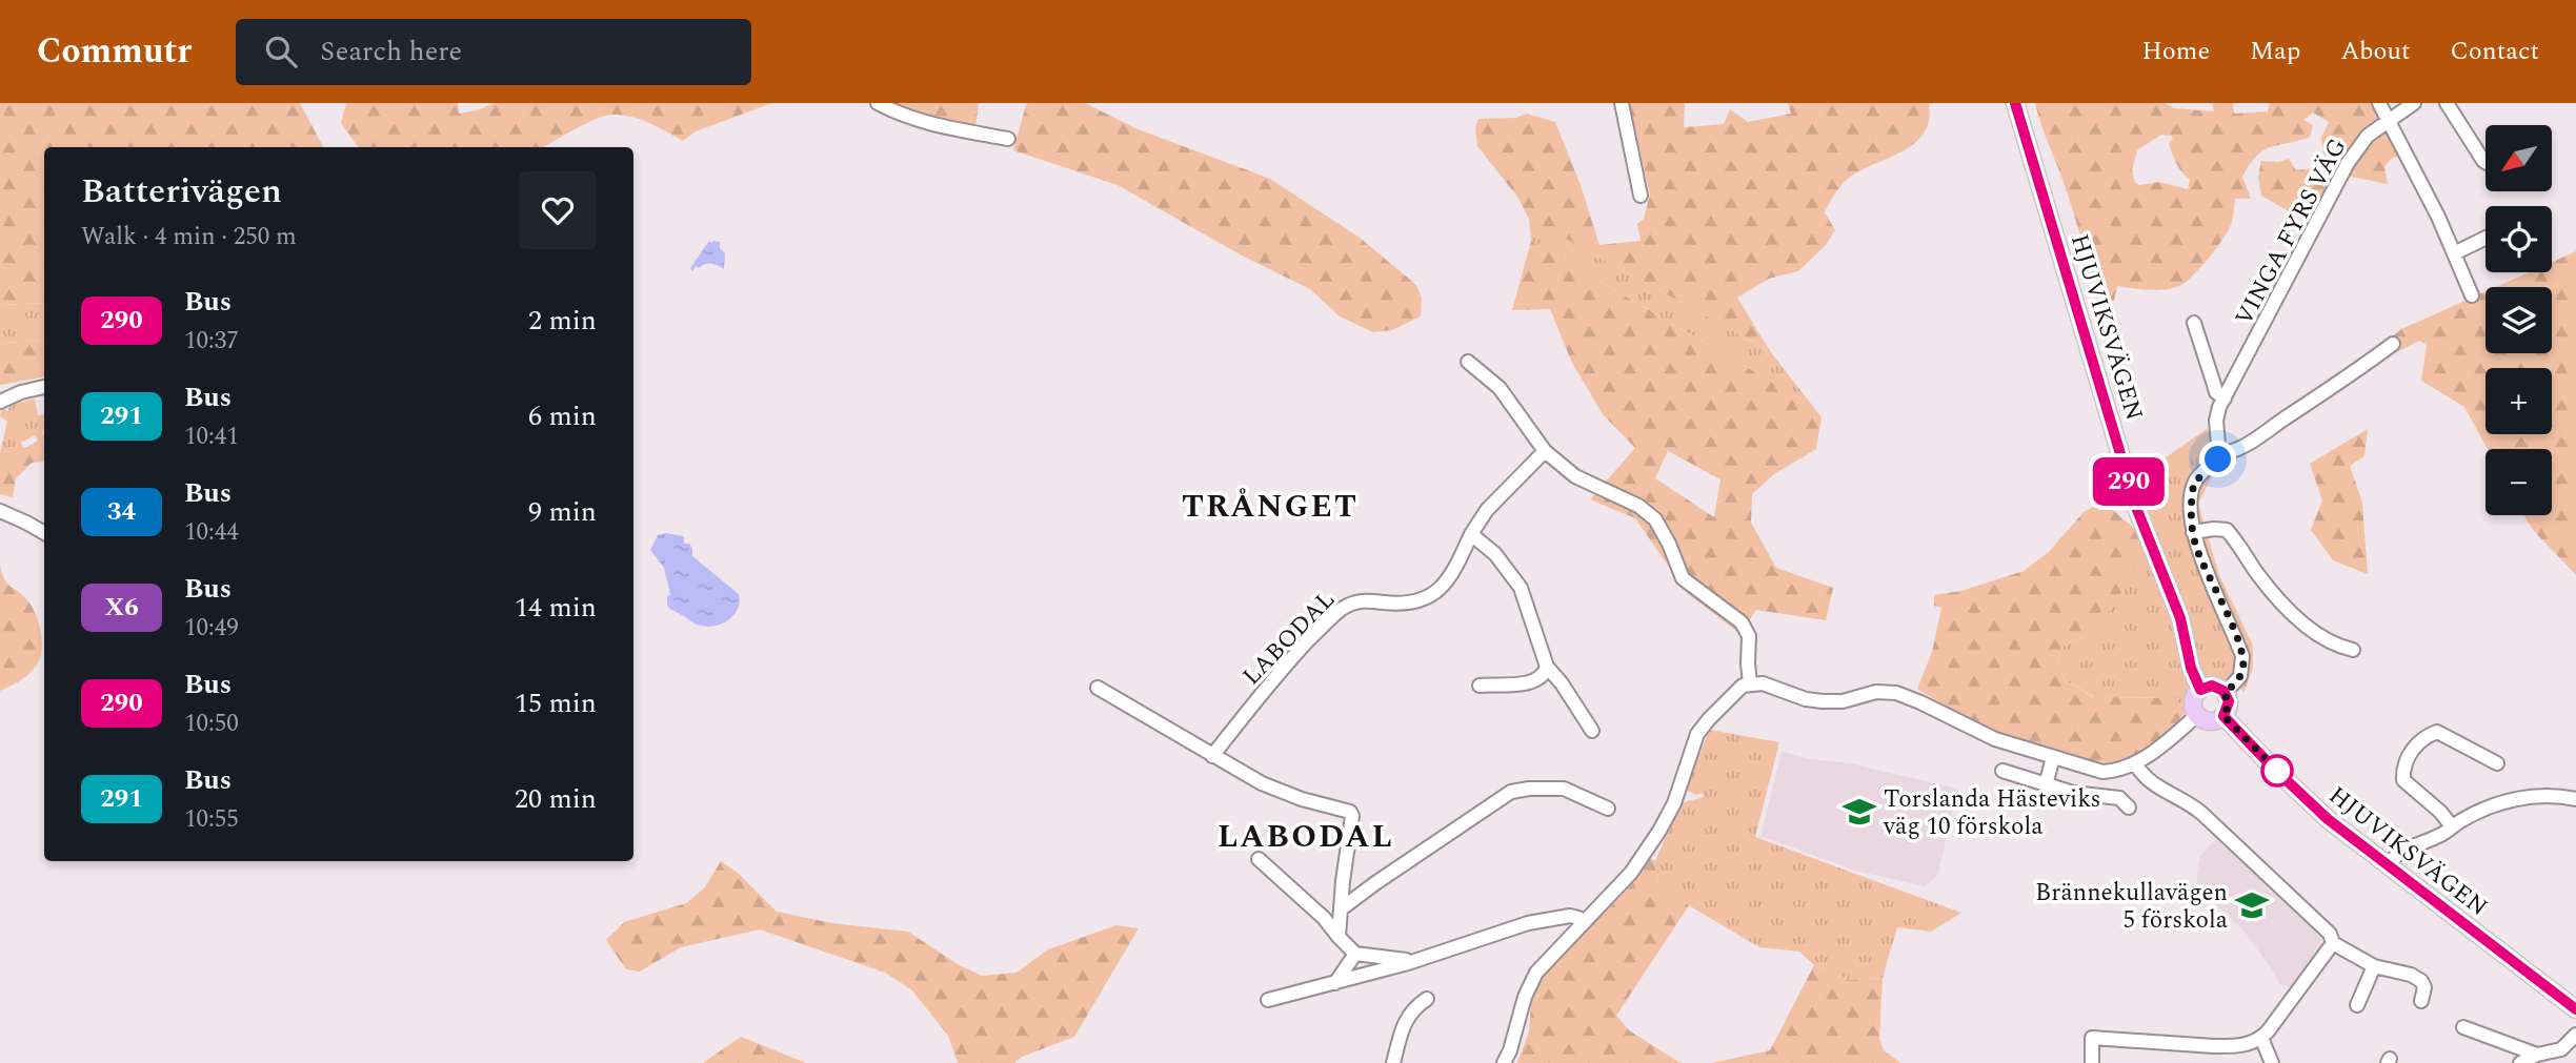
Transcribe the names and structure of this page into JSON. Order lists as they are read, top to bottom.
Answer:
{
  "streets": {
    "main road": ["HJUVIKSVÄGEN"],
    "street": ["VINGA FYRS VÄG", "LABODAL"]
  },
  "districts": ["TRÅNGET", "LABODAL"],
  "places": {
    "school or university": ["Torslanda Hästeviks väg 10 förskola", "Brännekullavägen 5 förskola"]
  },
  "lines": ["bus line 290"],
  "north": "bottom left",
  "page": {
    "header": "Commutr",
    "search": "Search here",
    "nav": [
      "Home",
      "Map",
      "About",
      "Contact"
    ],
    "on_map": "290",
    "map_buttons": ["+", "−"],
    "heading": ["Batterivägen", "Walk · 4 min · 250 m"],
    "list": [
      {
        "mark": "290",
        "name": "Bus",
        "note": "10:37",
        "value": "2 min"
      },
      {
        "mark": "291",
        "name": "Bus",
        "note": "10:41",
        "value": "6 min"
      },
      {
        "mark": "34",
        "name": "Bus",
        "note": "10:44",
        "value": "9 min"
      },
      {
        "mark": "X6",
        "name": "Bus",
        "note": "10:49",
        "value": "14 min"
      },
      {
        "mark": "290",
        "name": "Bus",
        "note": "10:50",
        "value": "15 min"
      },
      {
        "mark": "291",
        "name": "Bus",
        "note": "10:55",
        "value": "20 min"
      }
    ]
  }
}
